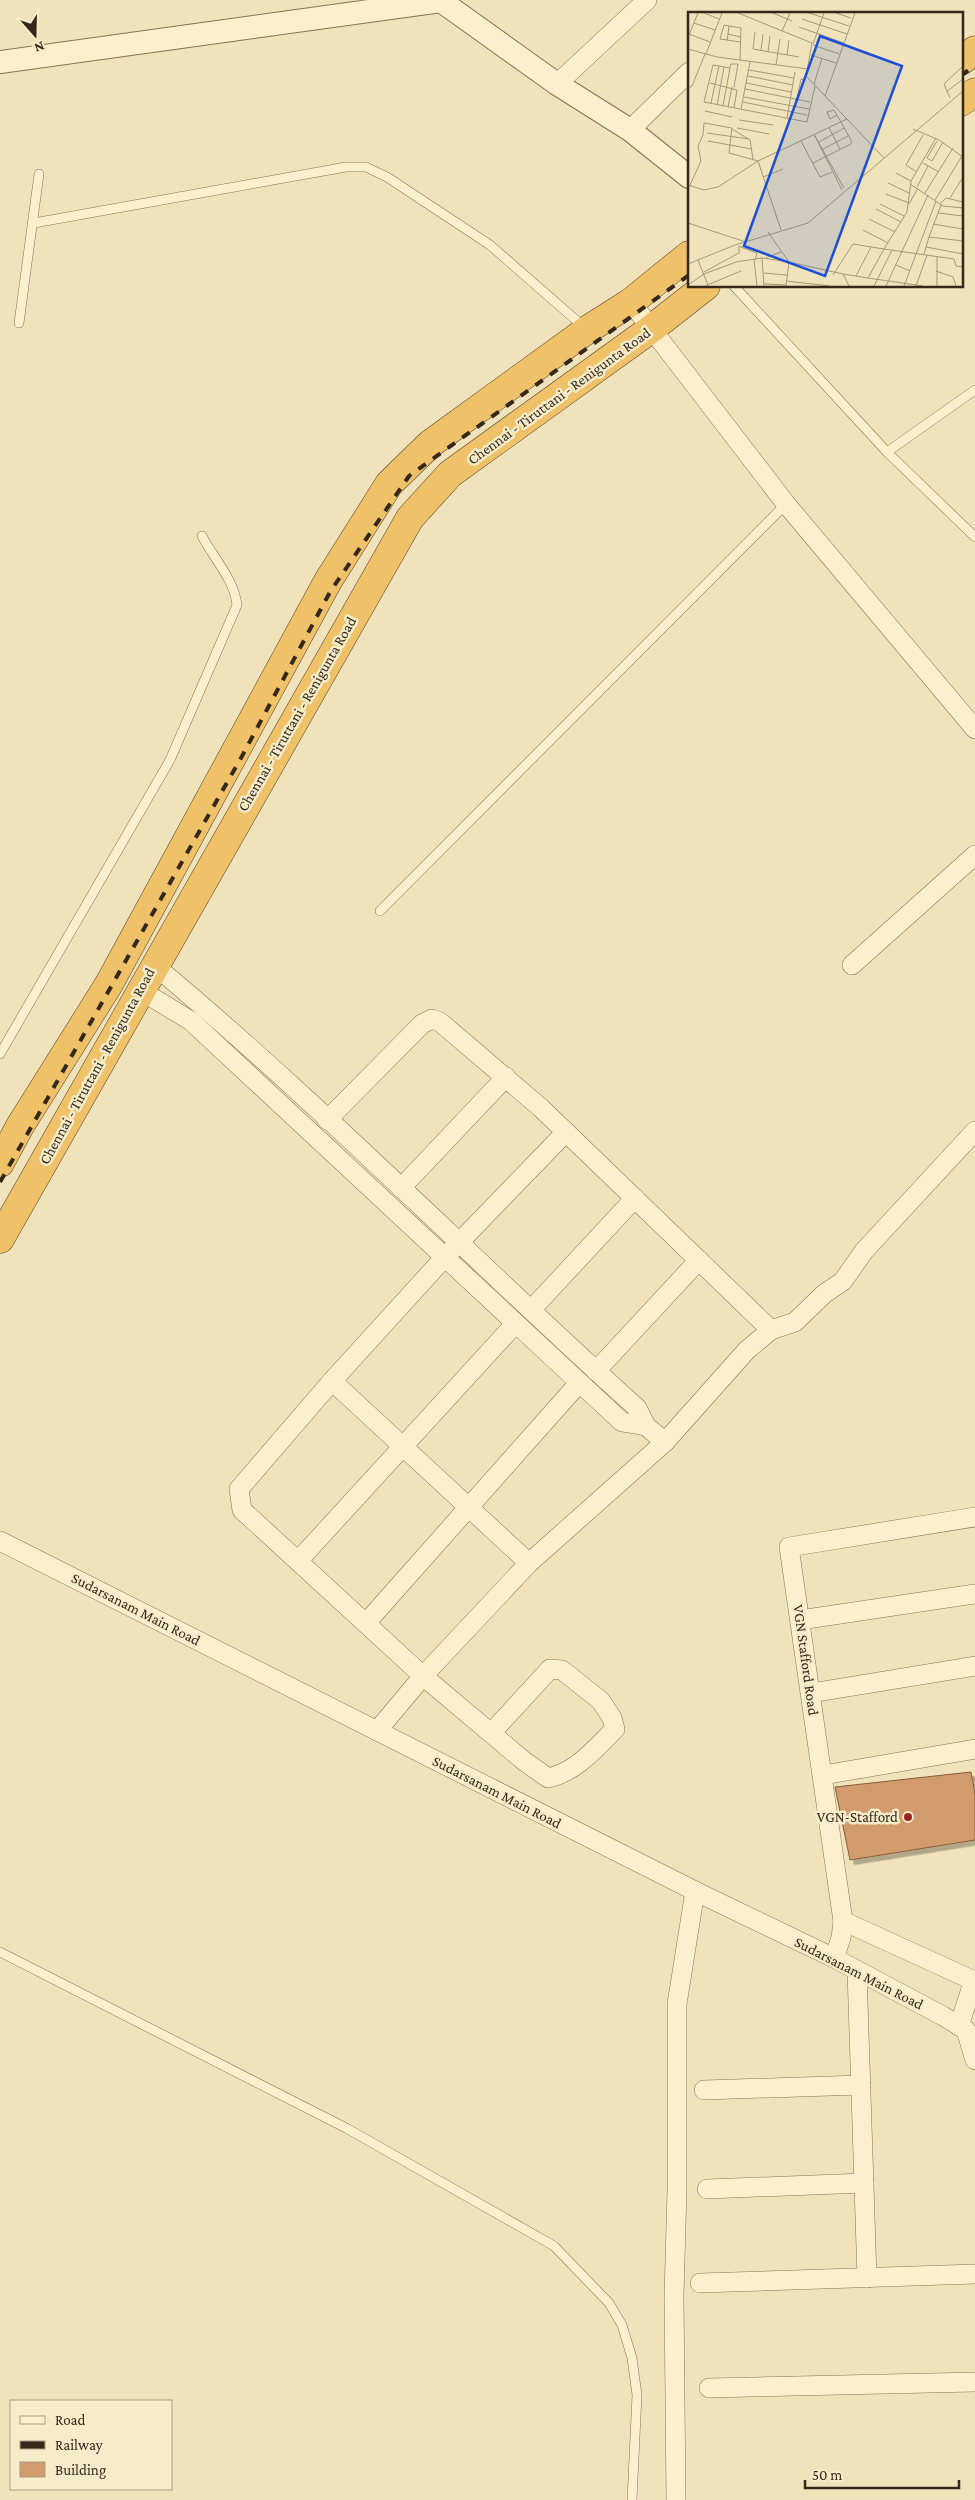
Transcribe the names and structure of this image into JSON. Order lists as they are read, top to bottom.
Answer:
{
  "streets": {
    "highway": ["Chennai - Tiruttani - Renigunta Road"],
    "street": ["Sudarsanam Main Road", "VGN Stafford Road"]
  },
  "crossings": [
    ["Sudarsanam Main Road", "VGN Stafford Road"]
  ],
  "places": ["VGN-Stafford"],
  "legend": ["Road", "Railway", "Building"],
  "scale_bar": "50 m",
  "north": "bottom"
}
